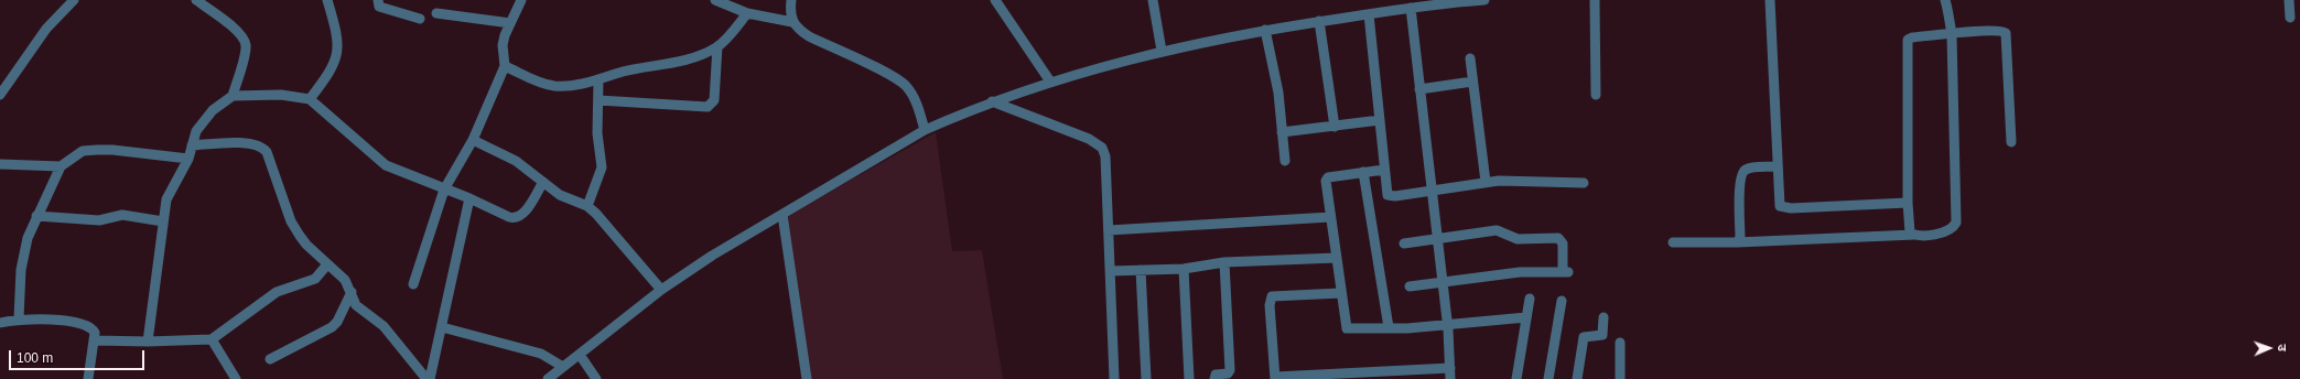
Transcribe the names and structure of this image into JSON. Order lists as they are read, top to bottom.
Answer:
{
  "scale_bar": "100 m",
  "north": "right"
}
